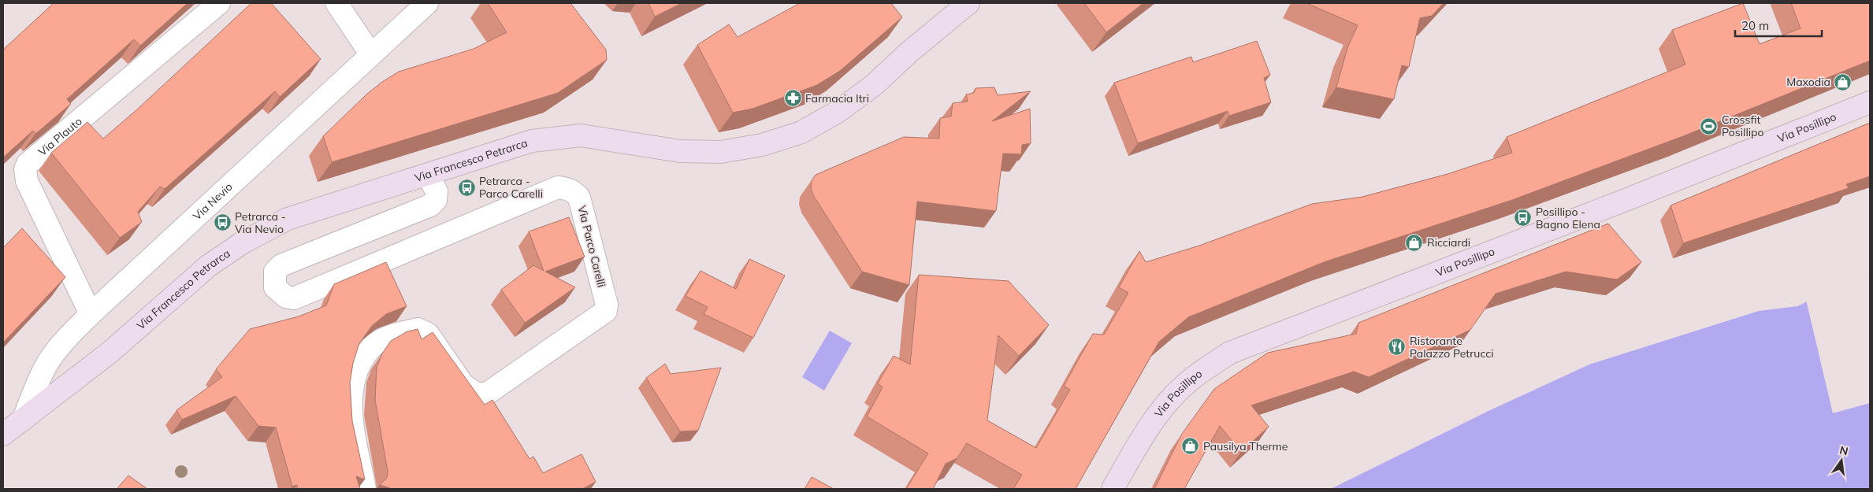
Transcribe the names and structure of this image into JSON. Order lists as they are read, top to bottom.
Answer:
{
  "streets": {
    "street": [
      "Via Posillipo",
      "Via Plauto",
      "Via Francesco Petrarca",
      "Via Nevio",
      "Via Parco Carelli"
    ]
  },
  "crossings": [
    ["Via Plauto", "Via Nevio"],
    ["Via Francesco Petrarca", "Via Nevio"],
    ["Via Francesco Petrarca", "Via Parco Carelli"]
  ],
  "places": {
    "shop": ["Maxodia", "Ricciardi", "Pausilya Therme"],
    "pharmacy": ["Farmacia Itri"],
    "sports": ["Crossfit Posillipo"],
    "bus stop": ["Petrarca - Parco Carelli", "Posillipo - Bagno Elena", "Petrarca - Via Nevio"],
    "restaurant": ["Ristorante Palazzo Petrucci"]
  },
  "scale_bar": "20 m",
  "north": "top"
}
